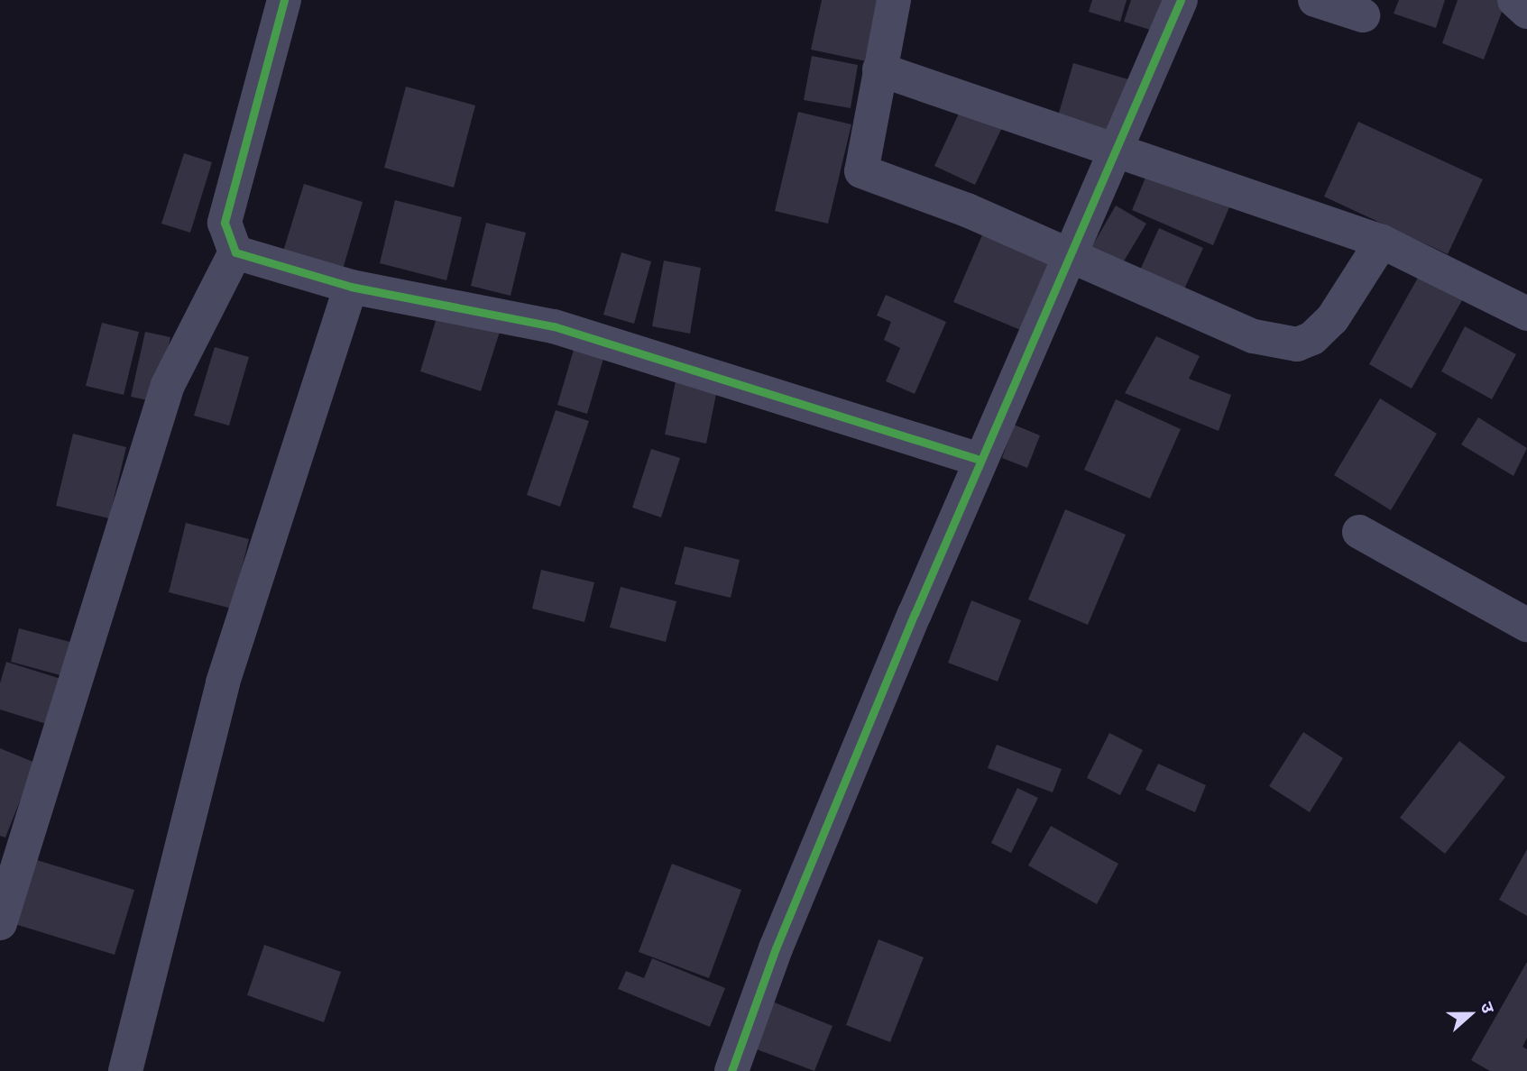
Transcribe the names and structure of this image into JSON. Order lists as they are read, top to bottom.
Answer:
{
  "north": "right"
}
